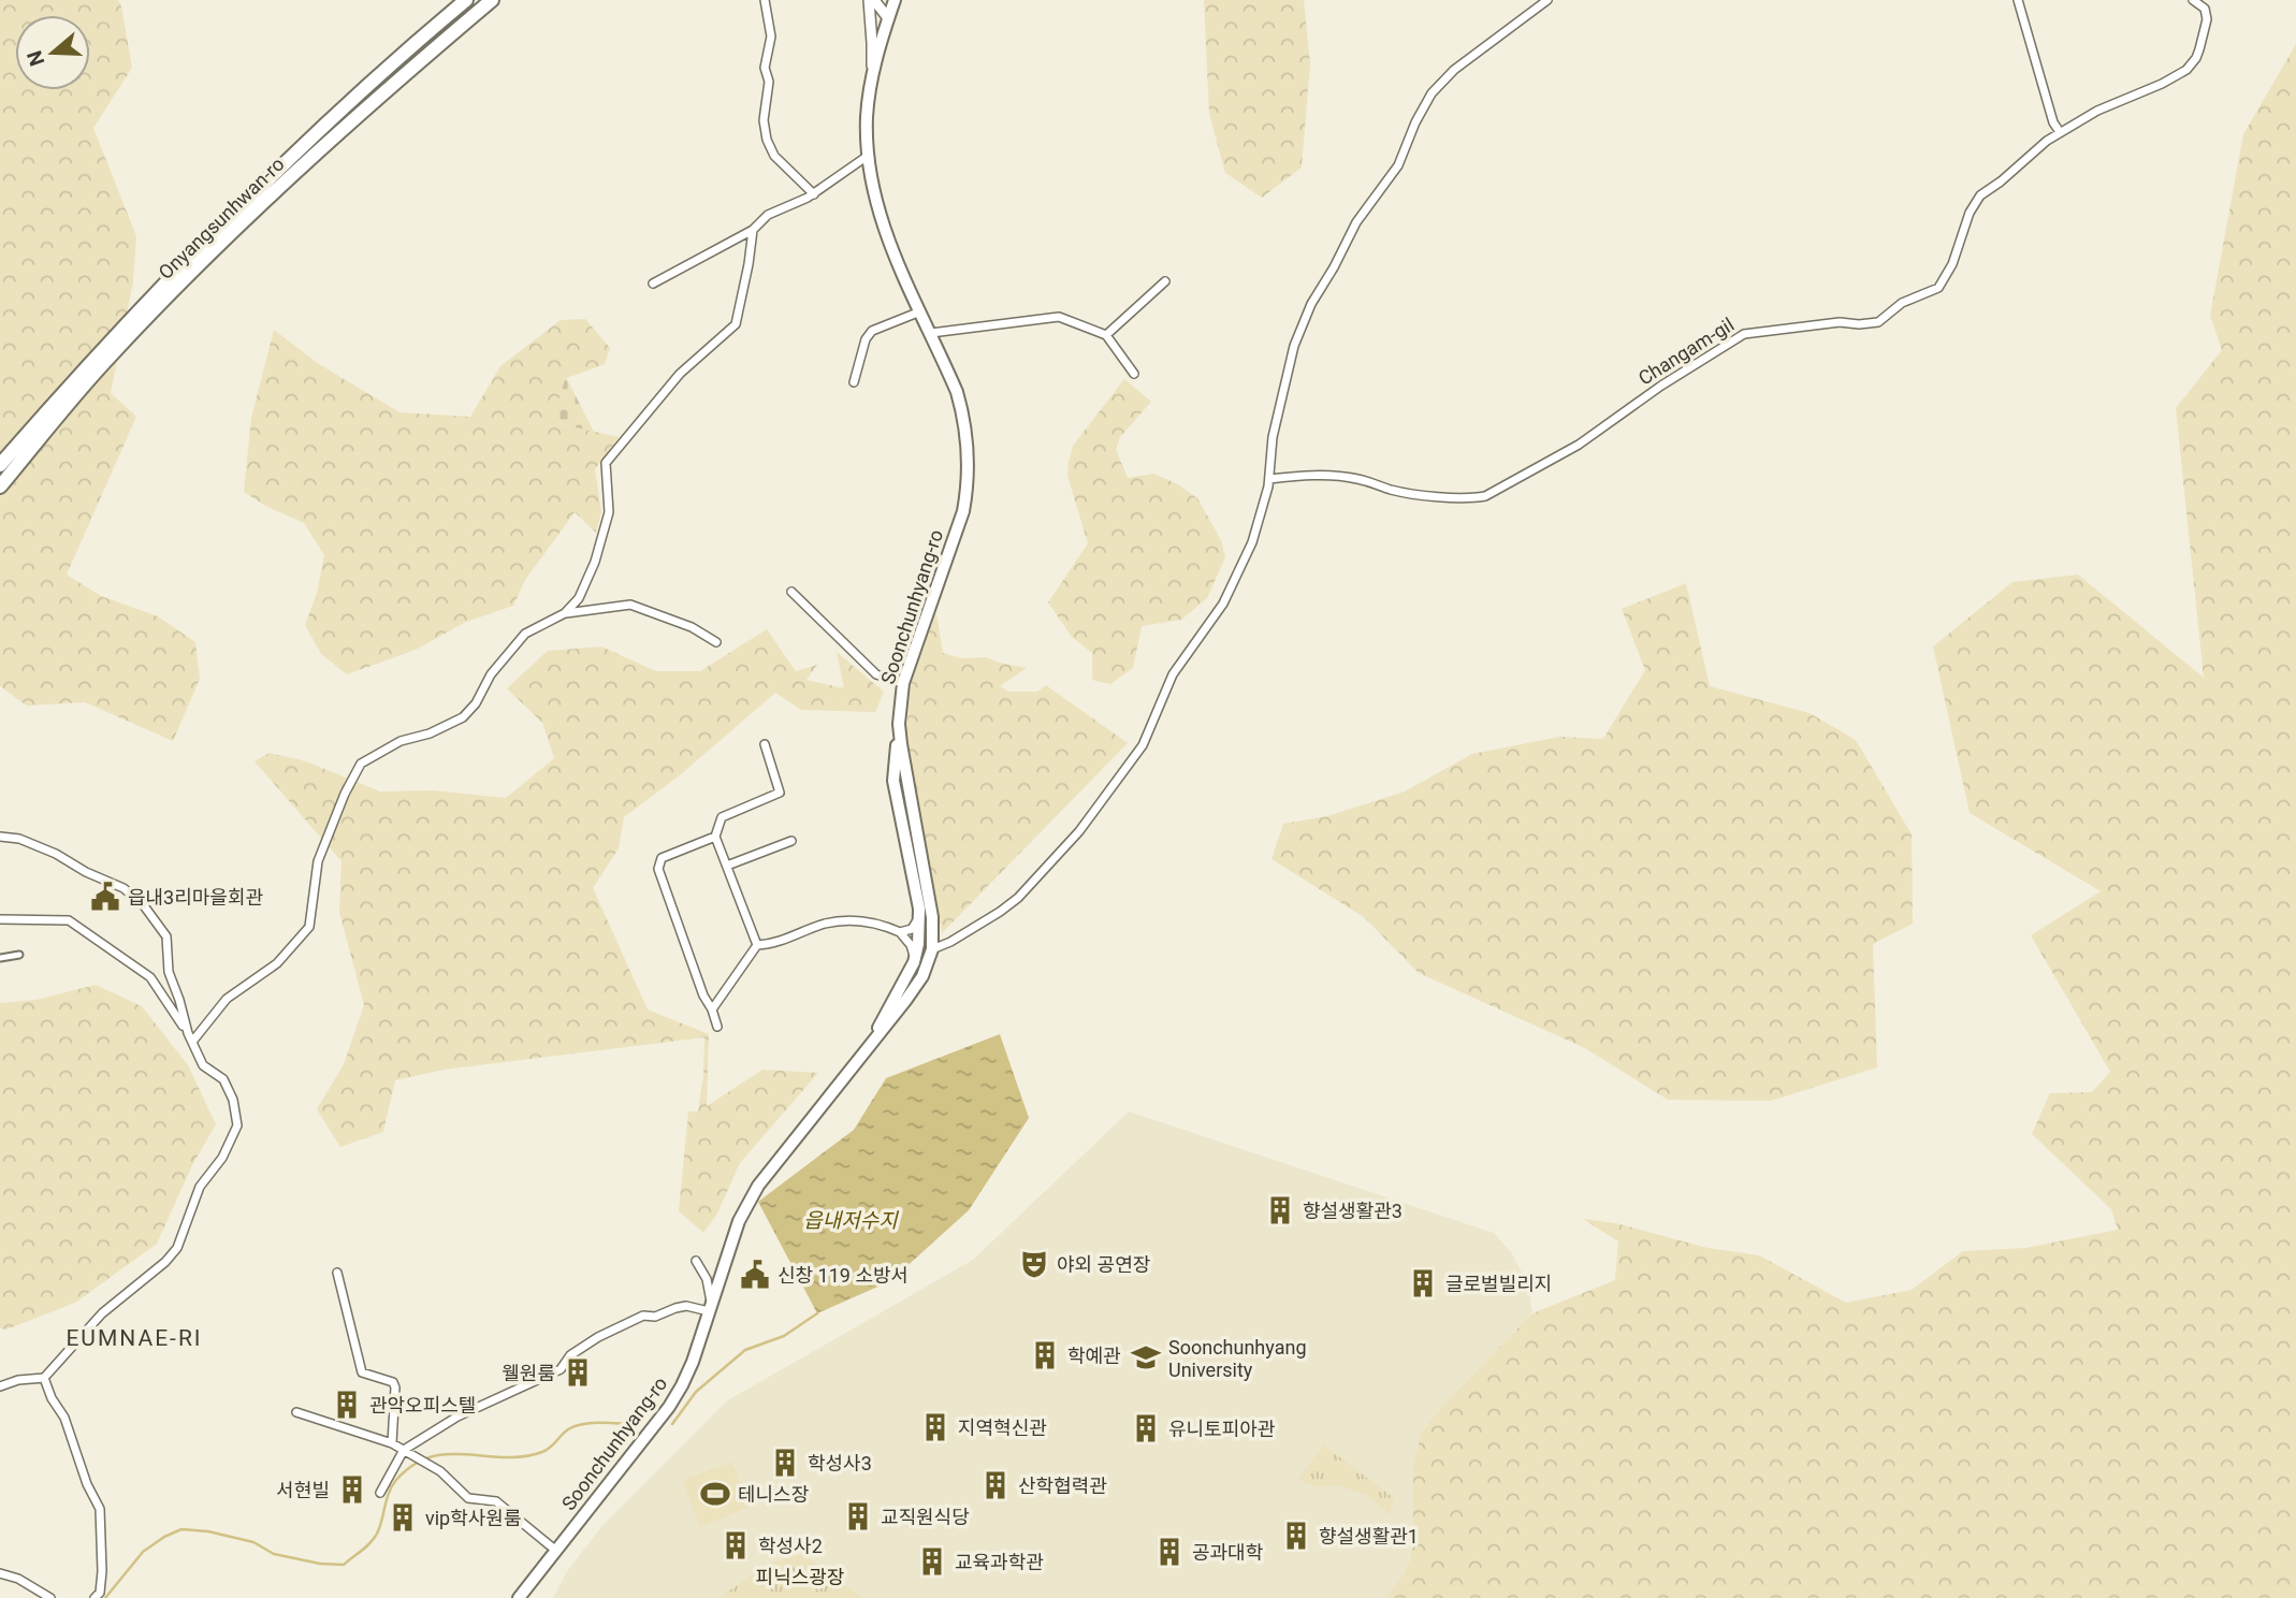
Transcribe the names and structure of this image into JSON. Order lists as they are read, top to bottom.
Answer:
{
  "streets": {
    "highway": ["Onyangsunhwan-ro"],
    "main road": ["Soonchunhyang-ro"],
    "street": ["Changam-gil"]
  },
  "districts": ["EUMNAE-RI"],
  "water": ["읍내저수지"],
  "parks": ["피닉스광장"],
  "places": {
    "public building": ["읍내3리마을회관", "신창 119 소방서"],
    "building": [
      "향설생활관3",
      "글로벌빌리지",
      "학예관",
      "웰원룸",
      "관악오피스텔",
      "지역혁신관",
      "유니토피아관",
      "학성사3",
      "산학협력관",
      "서현빌",
      "교직원식당",
      "vip학사원룸",
      "향설생활관1",
      "학성사2",
      "공과대학",
      "교육과학관"
    ],
    "theatre": ["야외 공연장"],
    "school or university": ["Soonchunhyang University"],
    "sports": ["테니스장"]
  },
  "north": "left"
}
